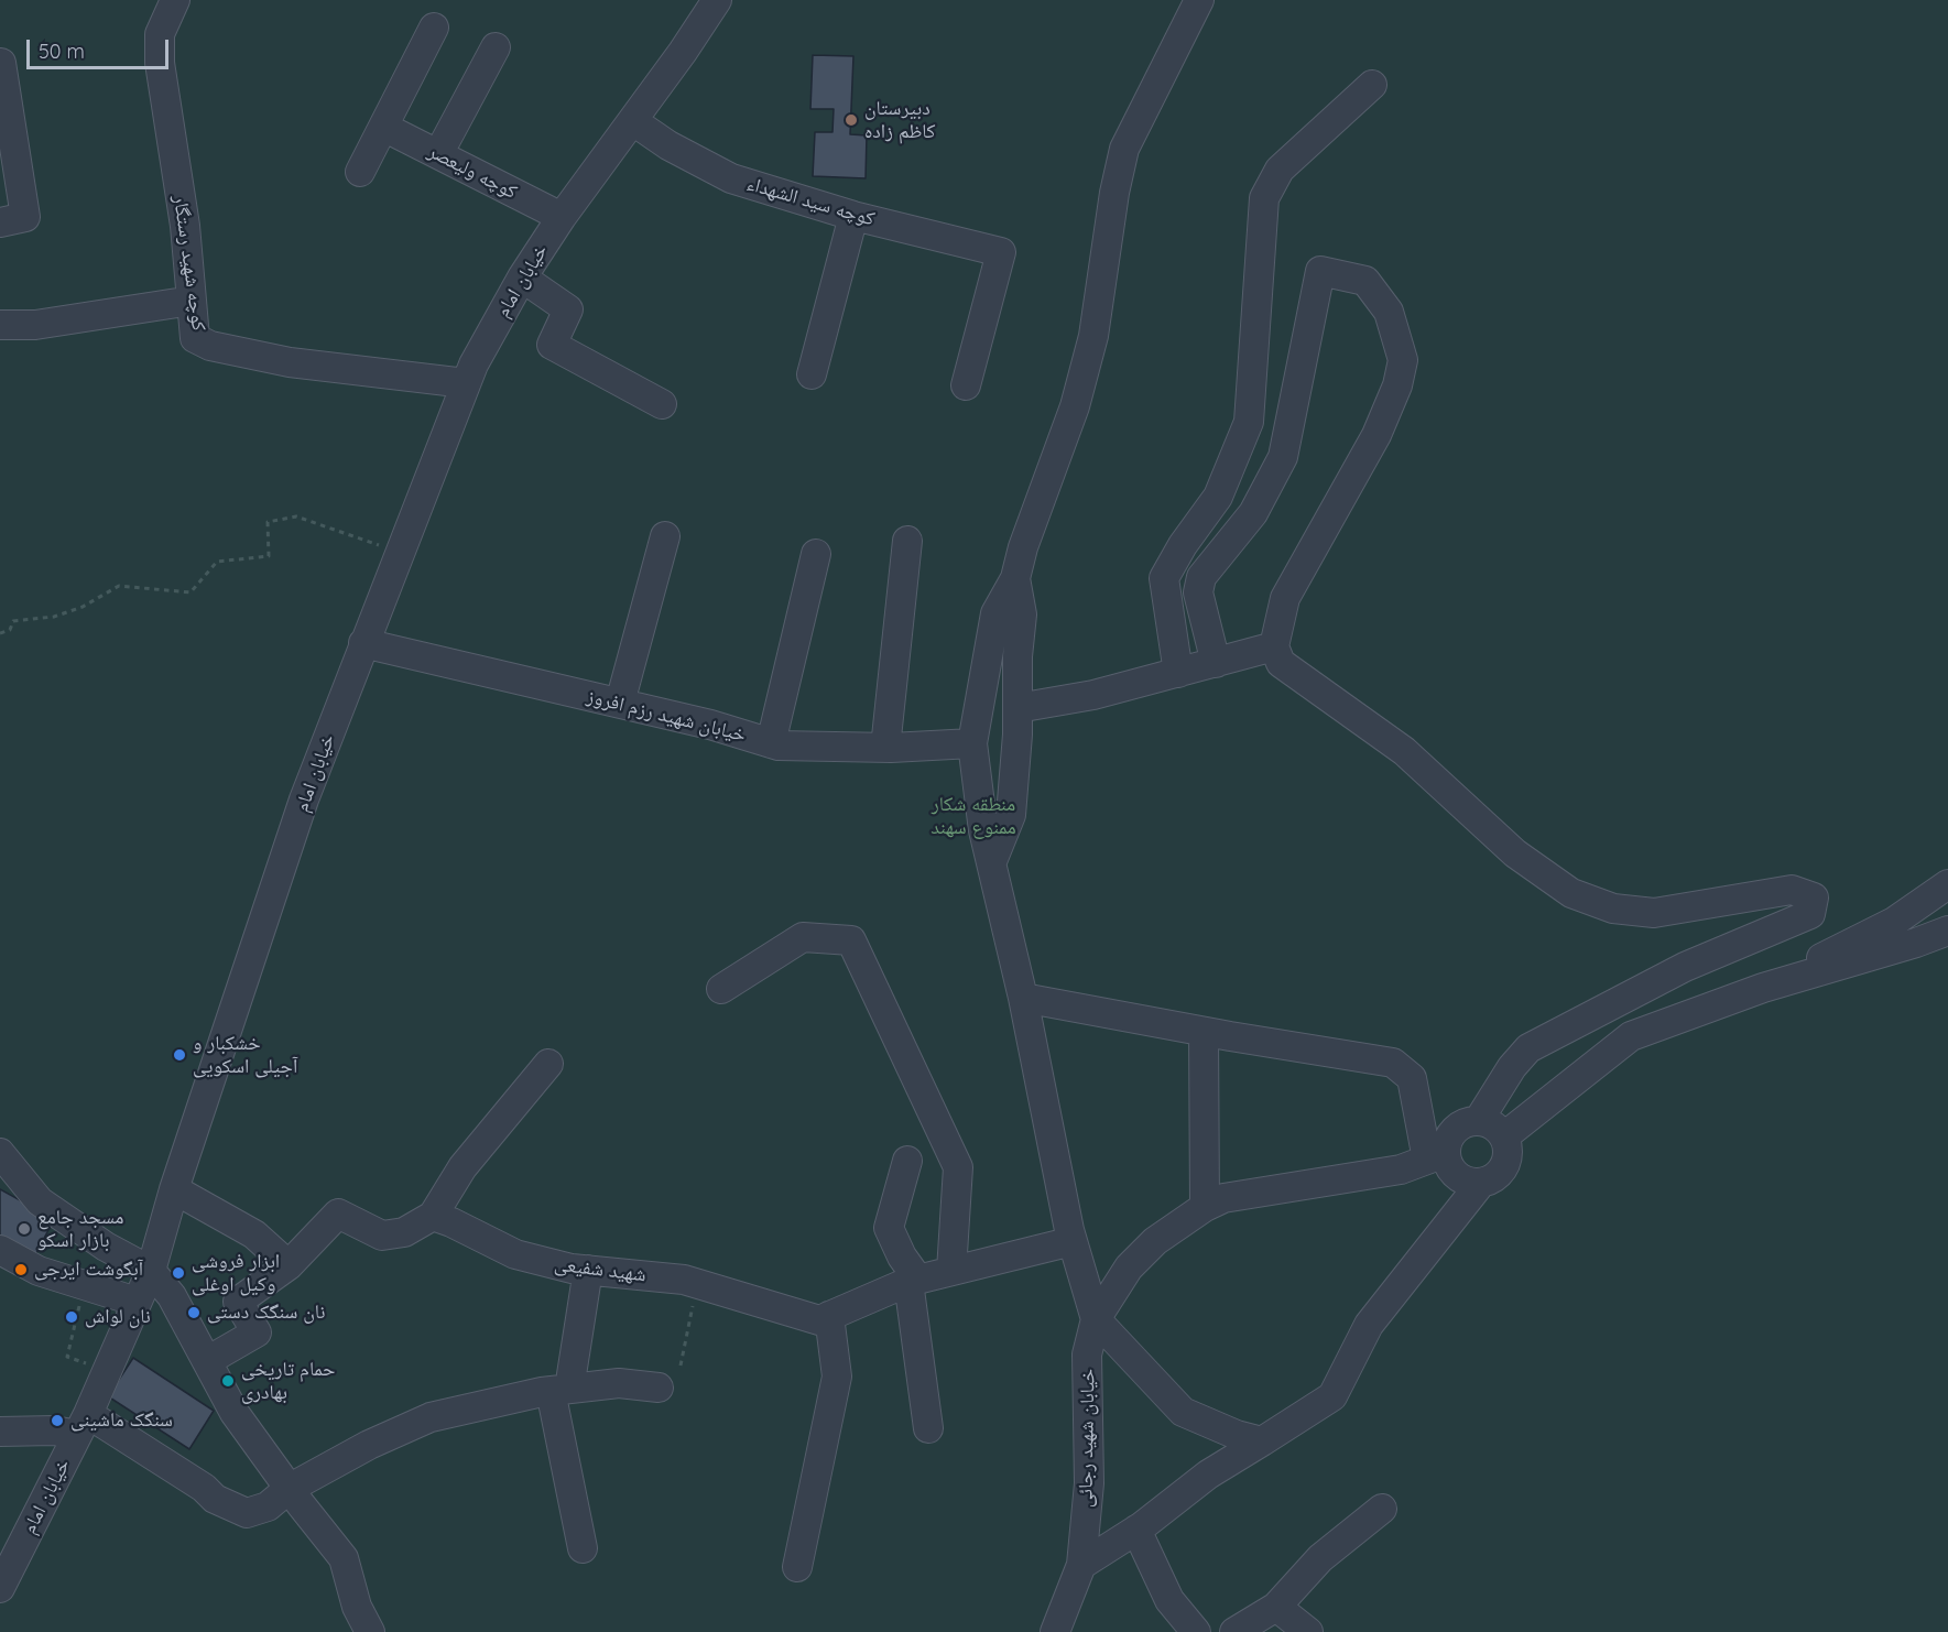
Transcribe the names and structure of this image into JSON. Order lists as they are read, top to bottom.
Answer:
{
  "streets": {
    "street": [
      "کوچه ولیعصر",
      "کوچه سید الشهداء",
      "کوچه شهید رستگار",
      "خیابان امام",
      "خیابان شهید رزم افروز",
      "شهید شفیعی",
      "خیابان شهید رجائی"
    ]
  },
  "crossings": [
    ["کوچه ولیعصر", "خیابان امام"],
    ["کوچه سید الشهداء", "خیابان امام"],
    ["کوچه شهید رستگار", "خیابان امام"],
    ["خیابان امام", "خیابان شهید رزم افروز"]
  ],
  "parks": ["منطقه شکار ممنوع سهند"],
  "places": [
    "دبیرستان کاظم زاده",
    "خشکبار و آجیلی اسکویی",
    "مسجد جامع بازار اسکو",
    "آبگوشت ایرجی",
    "ابزار فروشی وکیل اوغلی",
    "نان سنگک دستی",
    "نان لواش",
    "حمام تاریخی بهادری",
    "سنگک ماشینی"
  ],
  "scale_bar": "50 m"
}
